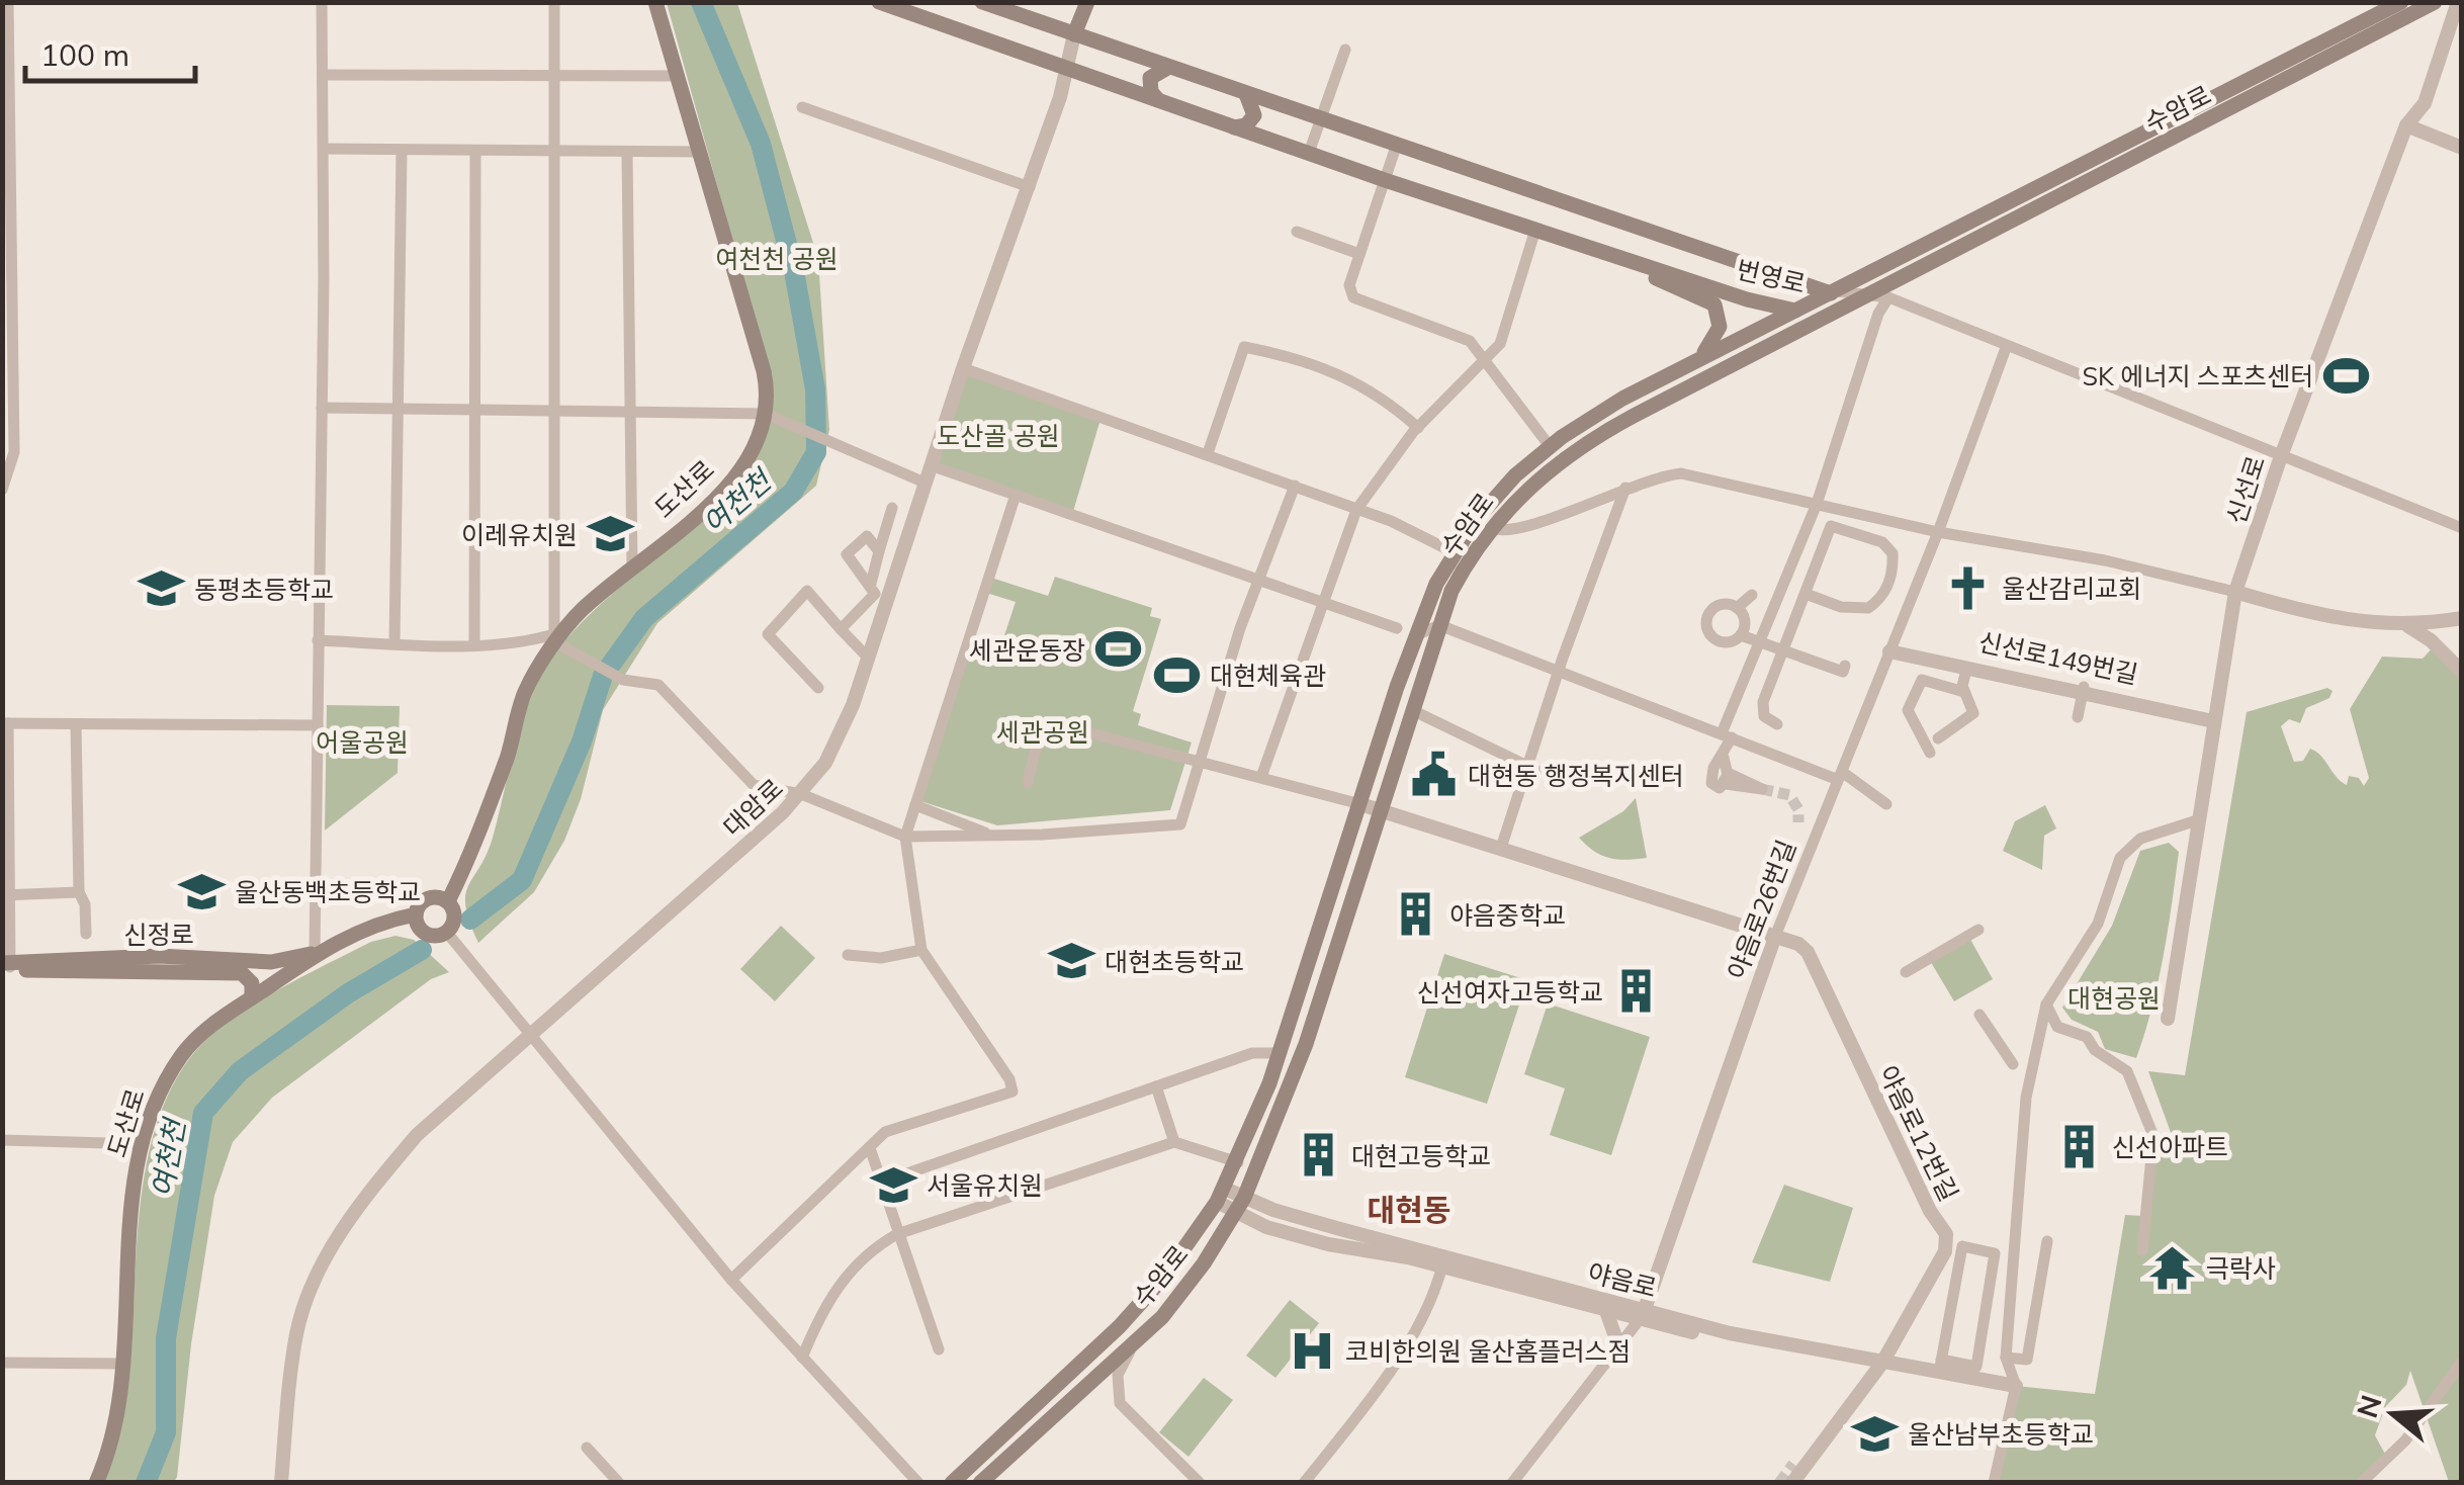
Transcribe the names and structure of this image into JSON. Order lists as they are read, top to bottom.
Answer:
{
  "streets": {
    "main road": [
      "수암로",
      "번영로",
      "도산로",
      "신정로"
    ],
    "street": [
      "신선로",
      "신선로149번길",
      "대암로",
      "야음로26번길",
      "야음로12번길",
      "야음로"
    ]
  },
  "crossings": [
    ["수암로", "번영로"],
    ["수암로", "야음로12번길"],
    ["수암로", "야음로"],
    ["번영로", "대암로"],
    ["도산로", "신정로"],
    ["신선로", "신선로149번길"],
    ["신선로149번길", "야음로26번길"],
    ["야음로26번길", "야음로12번길"],
    ["야음로26번길", "야음로"],
    ["야음로12번길", "야음로"]
  ],
  "districts": ["대현동"],
  "water": ["여천천"],
  "parks": [
    "여천천 공원",
    "도산골 공원",
    "세관공원",
    "어울공원",
    "대현공원"
  ],
  "places": {
    "sports": ["SK 에너지 스포츠센터", "세관운동장", "대현체육관"],
    "school or university": [
      "이레유치원",
      "동평초등학교",
      "울산동백초등학교",
      "대현초등학교",
      "서울유치원",
      "울산남부초등학교"
    ],
    "church": ["울산감리교회"],
    "public building": ["대현동 행정복지센터"],
    "building": [
      "야음중학교",
      "신선여자고등학교",
      "신선아파트",
      "대현고등학교"
    ],
    "temple": ["극락사"],
    "hospital": ["코비한의원 울산홈플러스점"]
  },
  "scale_bar": "100 m",
  "north": "left"
}
